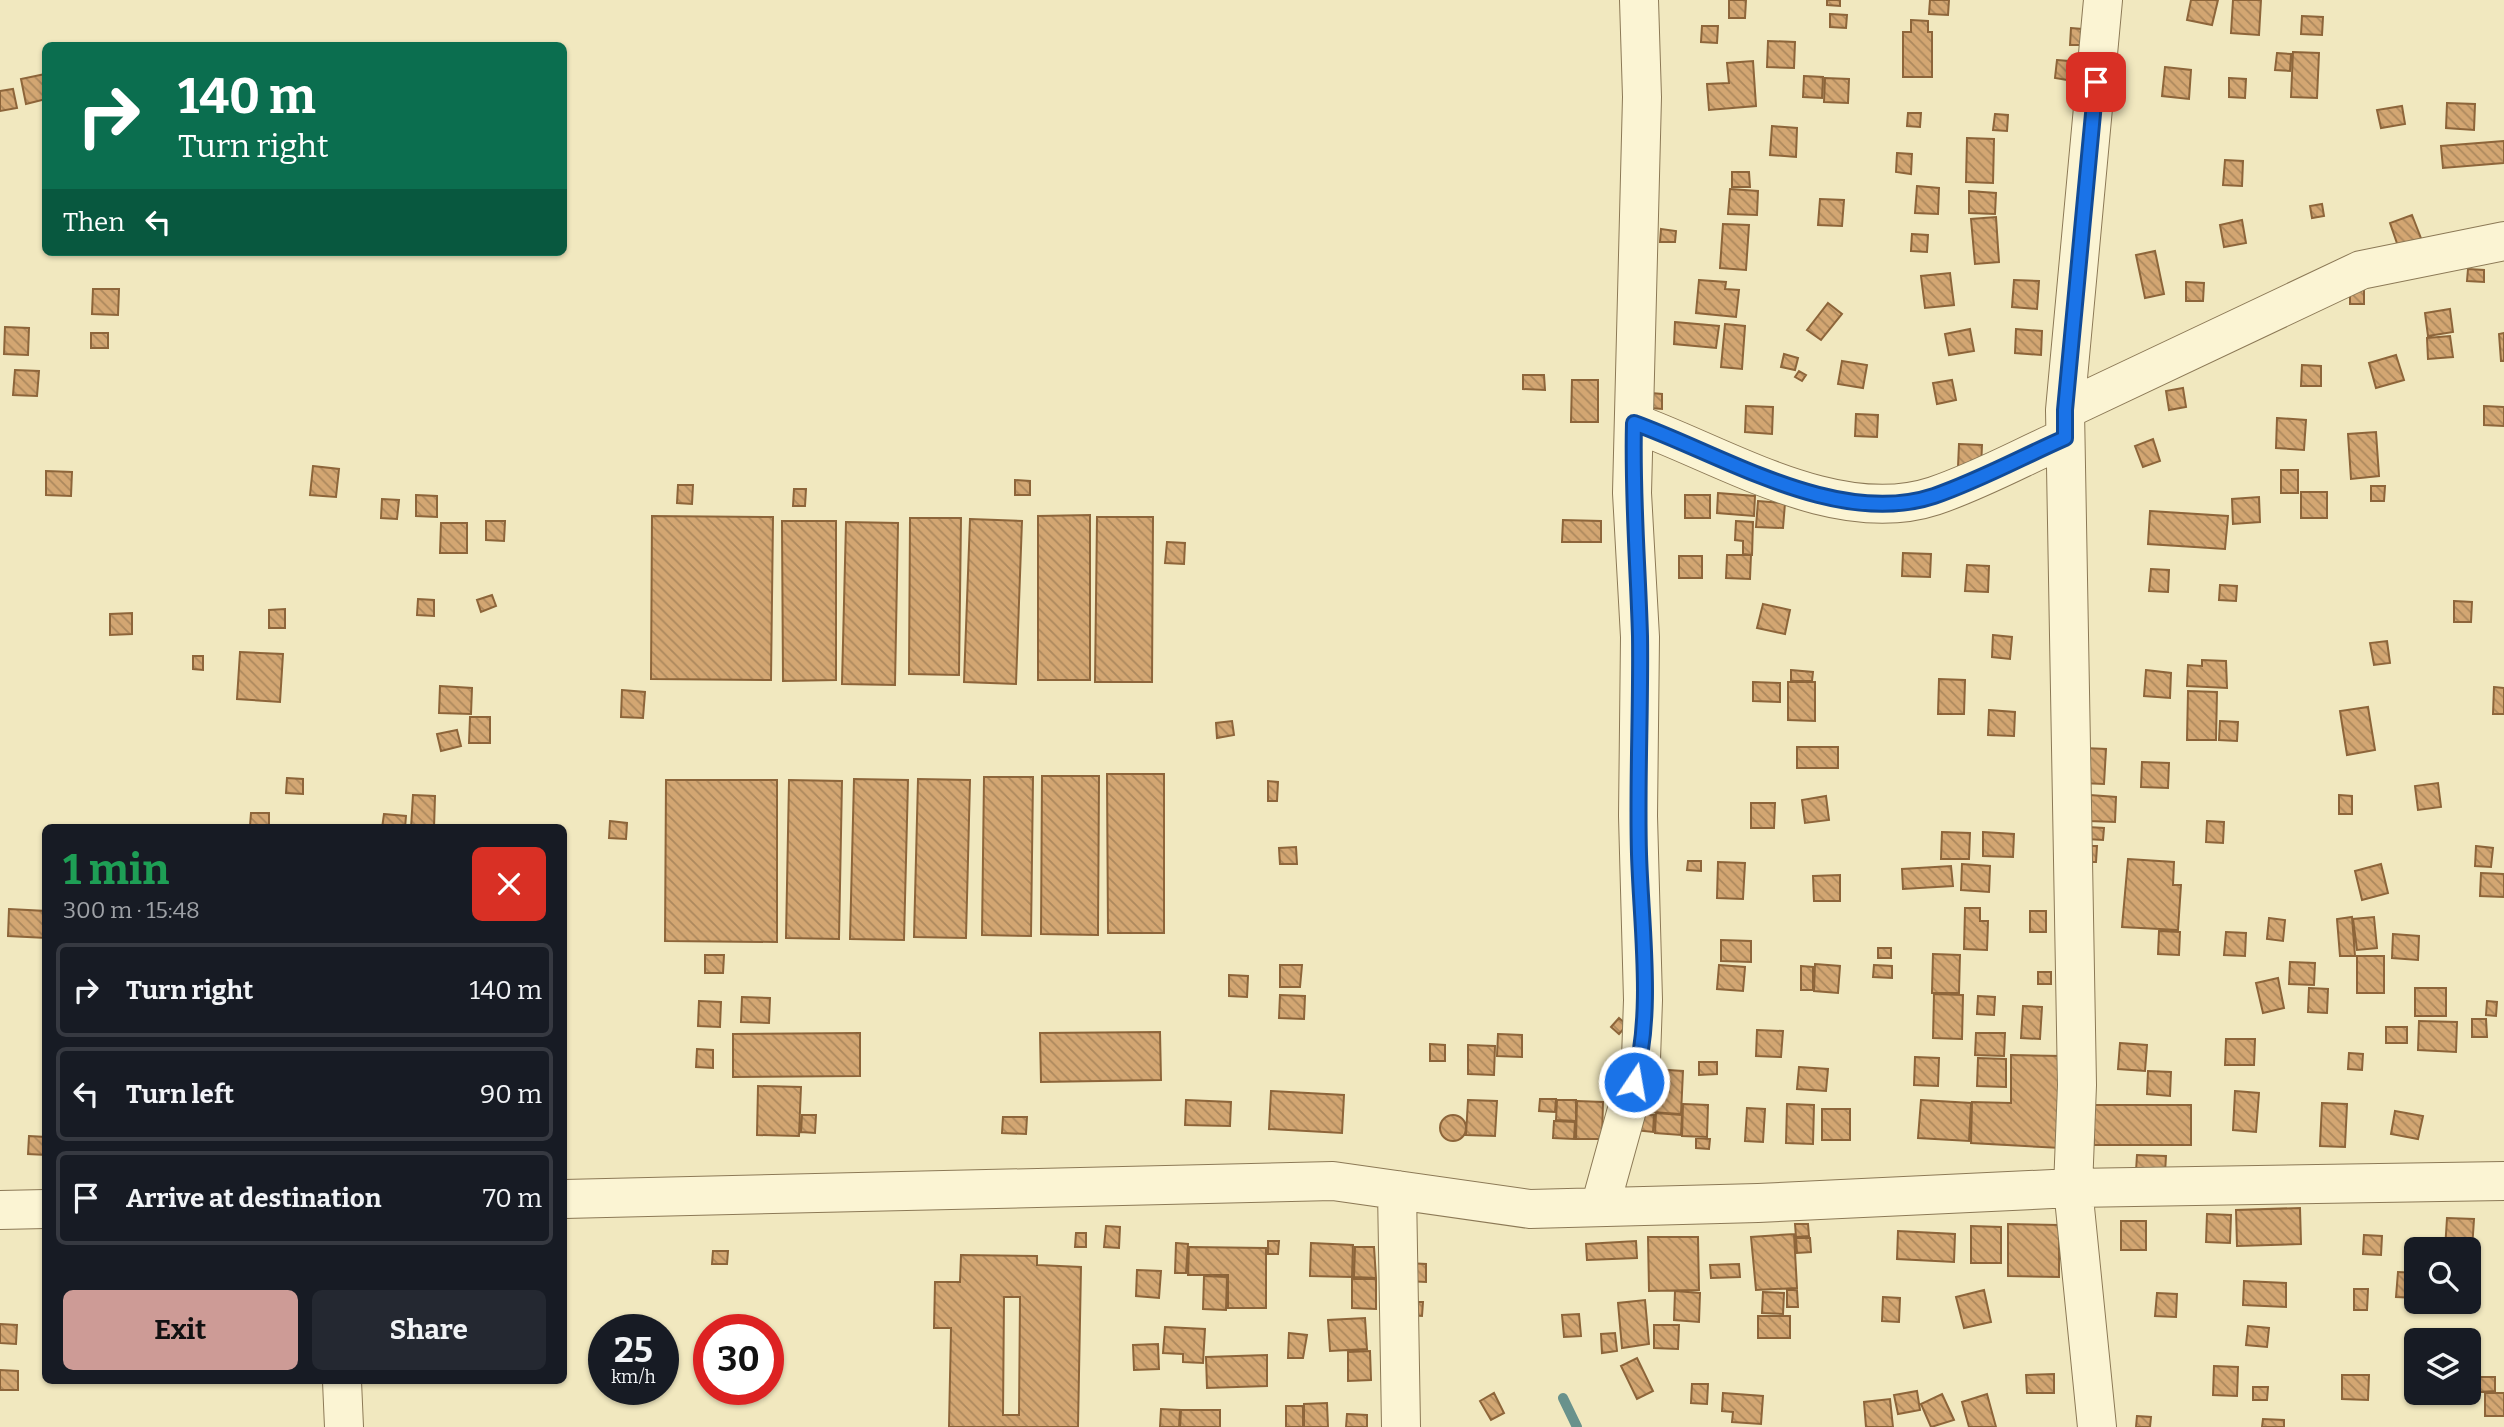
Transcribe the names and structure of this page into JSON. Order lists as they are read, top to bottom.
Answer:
{
  "page": {
    "turn": ["140 m", "Turn right"],
    "then": "Then",
    "heading": ["1 min", "300 m · 15:48"],
    "list": [
      {
        "name": "Turn right",
        "value": "140 m"
      },
      {
        "name": "Turn left",
        "value": "90 m"
      },
      {
        "name": "Arrive at destination",
        "value": "70 m"
      }
    ],
    "buttons": ["Exit", "Share"],
    "speed": "25 km/h",
    "limit": "30"
  }
}
